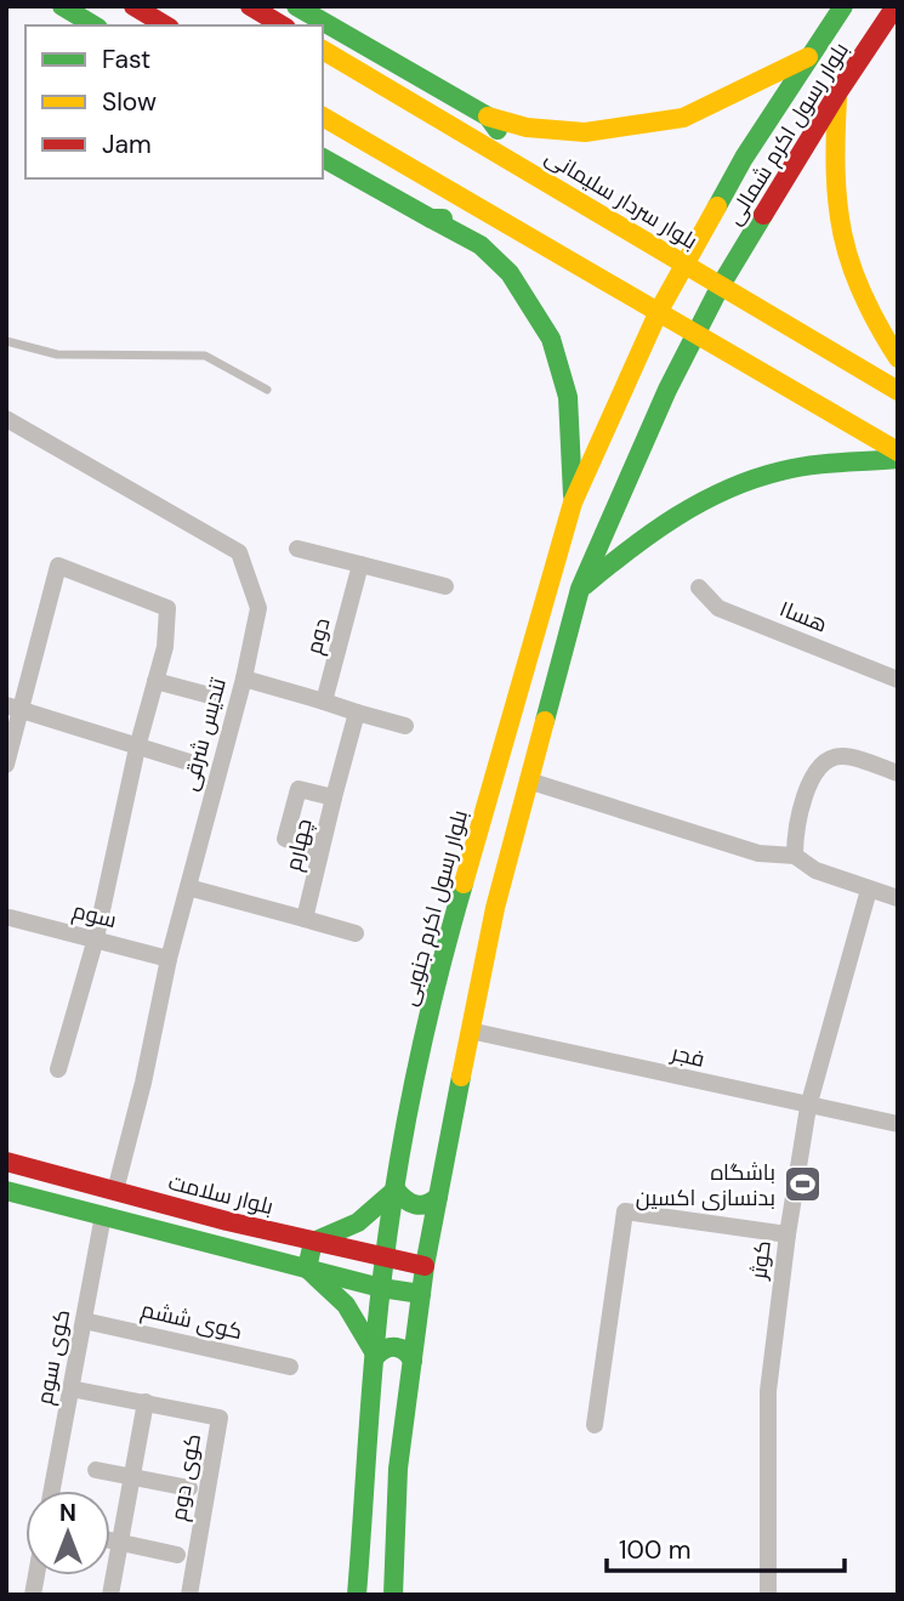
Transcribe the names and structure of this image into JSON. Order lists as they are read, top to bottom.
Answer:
{
  "streets": {
    "main road": [
      "بلوار رسول اکرم شمالی",
      "بلوار سردار سلیمانی",
      "بلوار رسول اکرم جنوبی",
      "بلوار سلامت"
    ],
    "street": [
      "هسا۱",
      "دوم",
      "تندیس شرقی",
      "چهارم",
      "سوم",
      "فجر",
      "کوثر",
      "کوی ششم",
      "کوی سوم",
      "کوی دوم"
    ]
  },
  "crossings": [
    ["بلوار رسول اکرم شمالی", "بلوار سردار سلیمانی"],
    ["بلوار رسول اکرم شمالی", "بلوار رسول اکرم جنوبی"],
    ["بلوار سردار سلیمانی", "بلوار رسول اکرم جنوبی"],
    ["تندیس شرقی", "سوم"],
    ["تندیس شرقی", "بلوار سلامت"],
    ["بلوار رسول اکرم جنوبی", "بلوار سلامت"],
    ["فجر", "کوثر"],
    ["کوی ششم", "کوی سوم"],
    ["کوی سوم", "کوی دوم"]
  ],
  "places": {
    "sports": ["باشگاه بدنسازی اکسین"]
  },
  "legend": ["Fast", "Slow", "Jam"],
  "scale_bar": "100 m",
  "north": "top"
}
